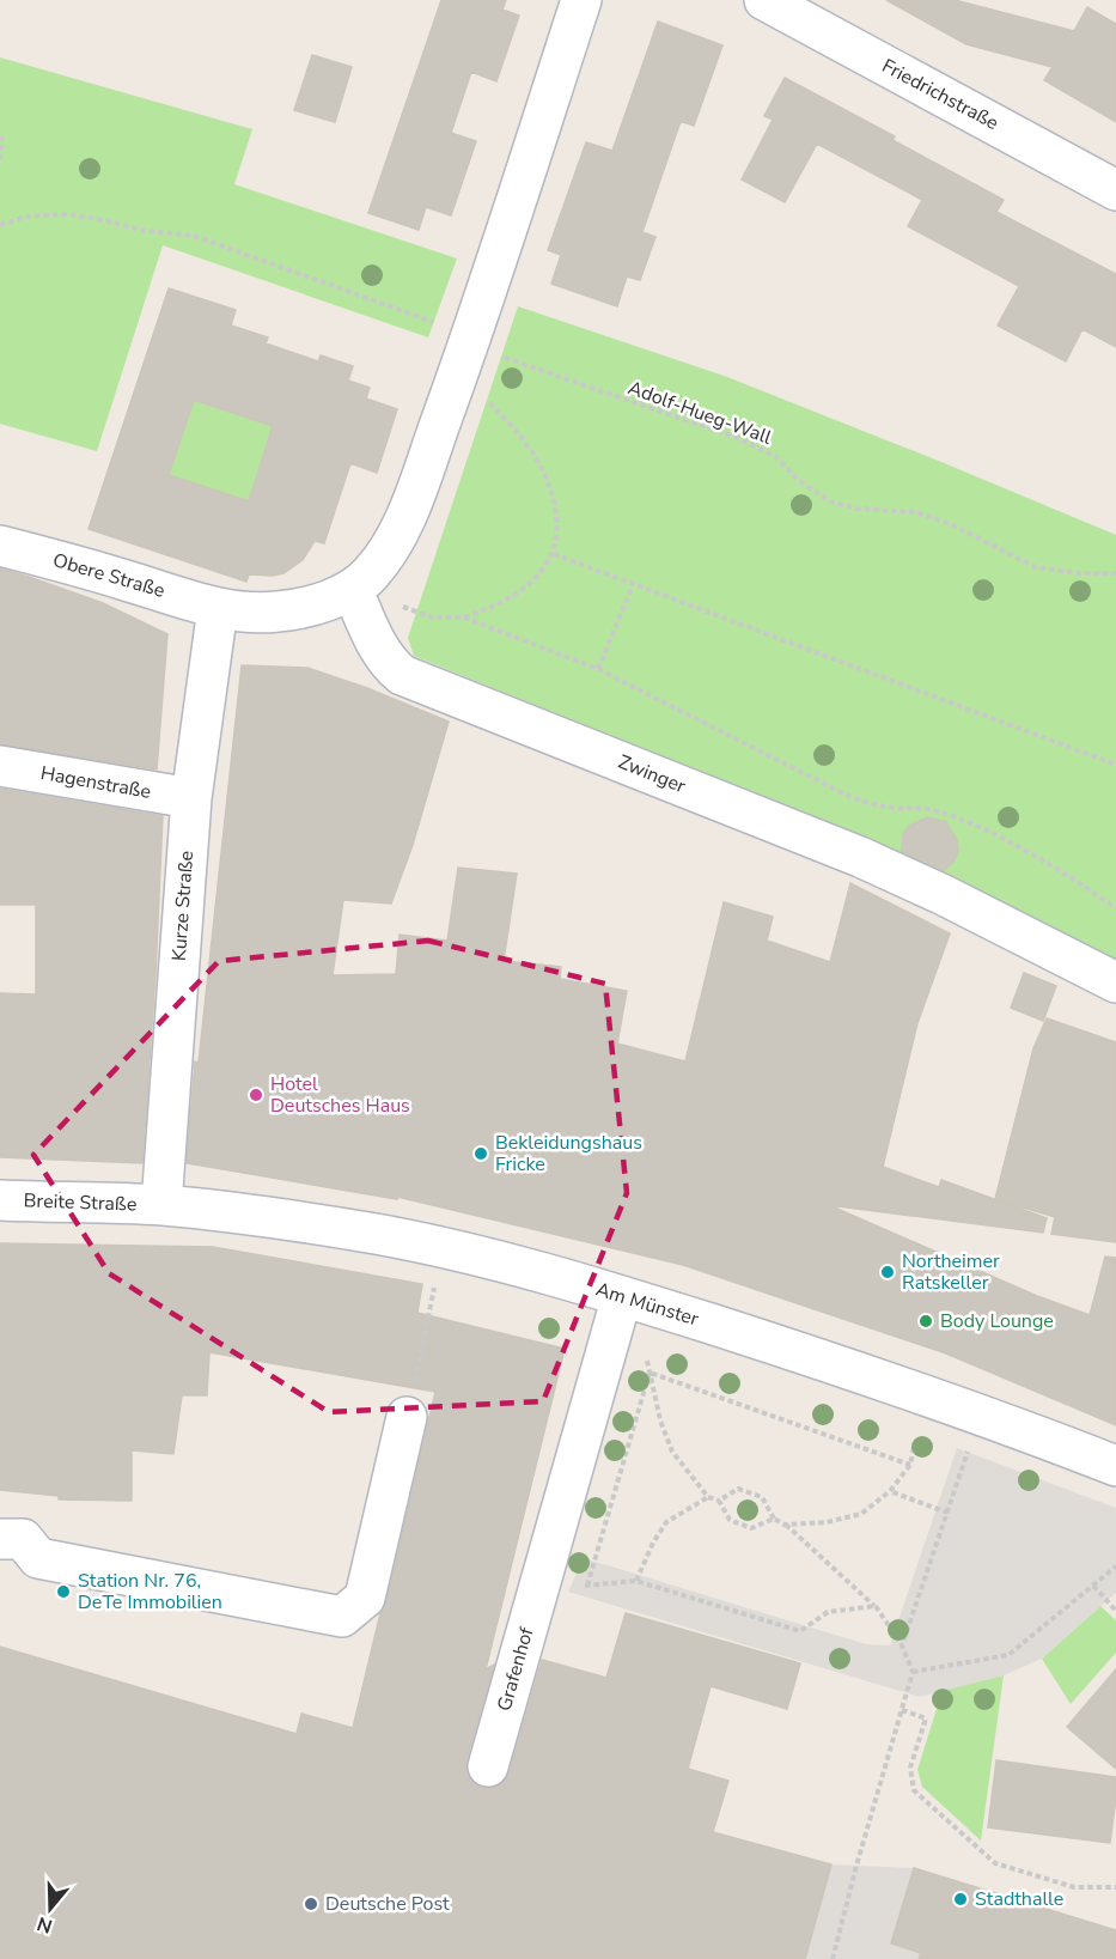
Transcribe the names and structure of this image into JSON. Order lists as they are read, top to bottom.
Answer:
{
  "streets": {
    "street": [
      "Friedrichstraße",
      "Obere Straße",
      "Zwinger",
      "Hagenstraße",
      "Kurze Straße",
      "Breite Straße",
      "Am Münster",
      "Grafenhof"
    ],
    "path": ["Adolf-Hueg-Wall"]
  },
  "crossings": [
    ["Obere Straße", "Kurze Straße"],
    ["Hagenstraße", "Kurze Straße"],
    ["Kurze Straße", "Breite Straße"],
    ["Kurze Straße", "Am Münster"],
    ["Breite Straße", "Am Münster"],
    ["Am Münster", "Grafenhof"]
  ],
  "places": [
    "Hotel Deutsches Haus",
    "Bekleidungshaus Fricke",
    "Northeimer Ratskeller",
    "Body Lounge",
    "Station Nr. 76, DeTe Immobilien",
    "Stadthalle",
    "Deutsche Post"
  ],
  "north": "bottom"
}
